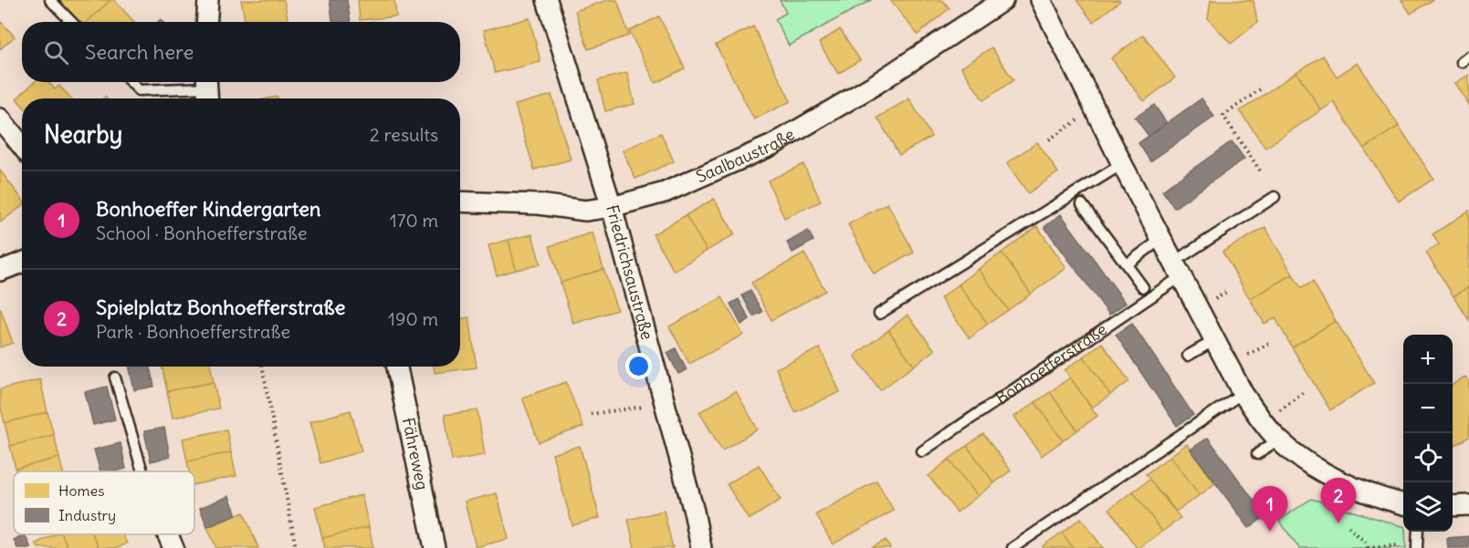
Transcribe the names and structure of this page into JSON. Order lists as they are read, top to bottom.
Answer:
{
  "streets": {
    "street": ["Saalbaustraße", "Friedrichsaustraße", "Fähreweg"],
    "lane": ["Bonhoefferstraße"]
  },
  "crossings": [
    ["Saalbaustraße", "Friedrichsaustraße"]
  ],
  "legend": ["Homes", "Industry"],
  "page": {
    "search": "Search here",
    "heading": ["Nearby", "2 results"],
    "list": [
      {
        "mark": "1",
        "name": "Bonhoeffer Kindergarten",
        "note": "School · Bonhoefferstraße",
        "value": "170 m"
      },
      {
        "mark": "2",
        "name": "Spielplatz Bonhoefferstraße",
        "note": "Park · Bonhoefferstraße",
        "value": "190 m"
      }
    ],
    "map_buttons": ["+", "−"],
    "pins": ["2", "1"]
  }
}
